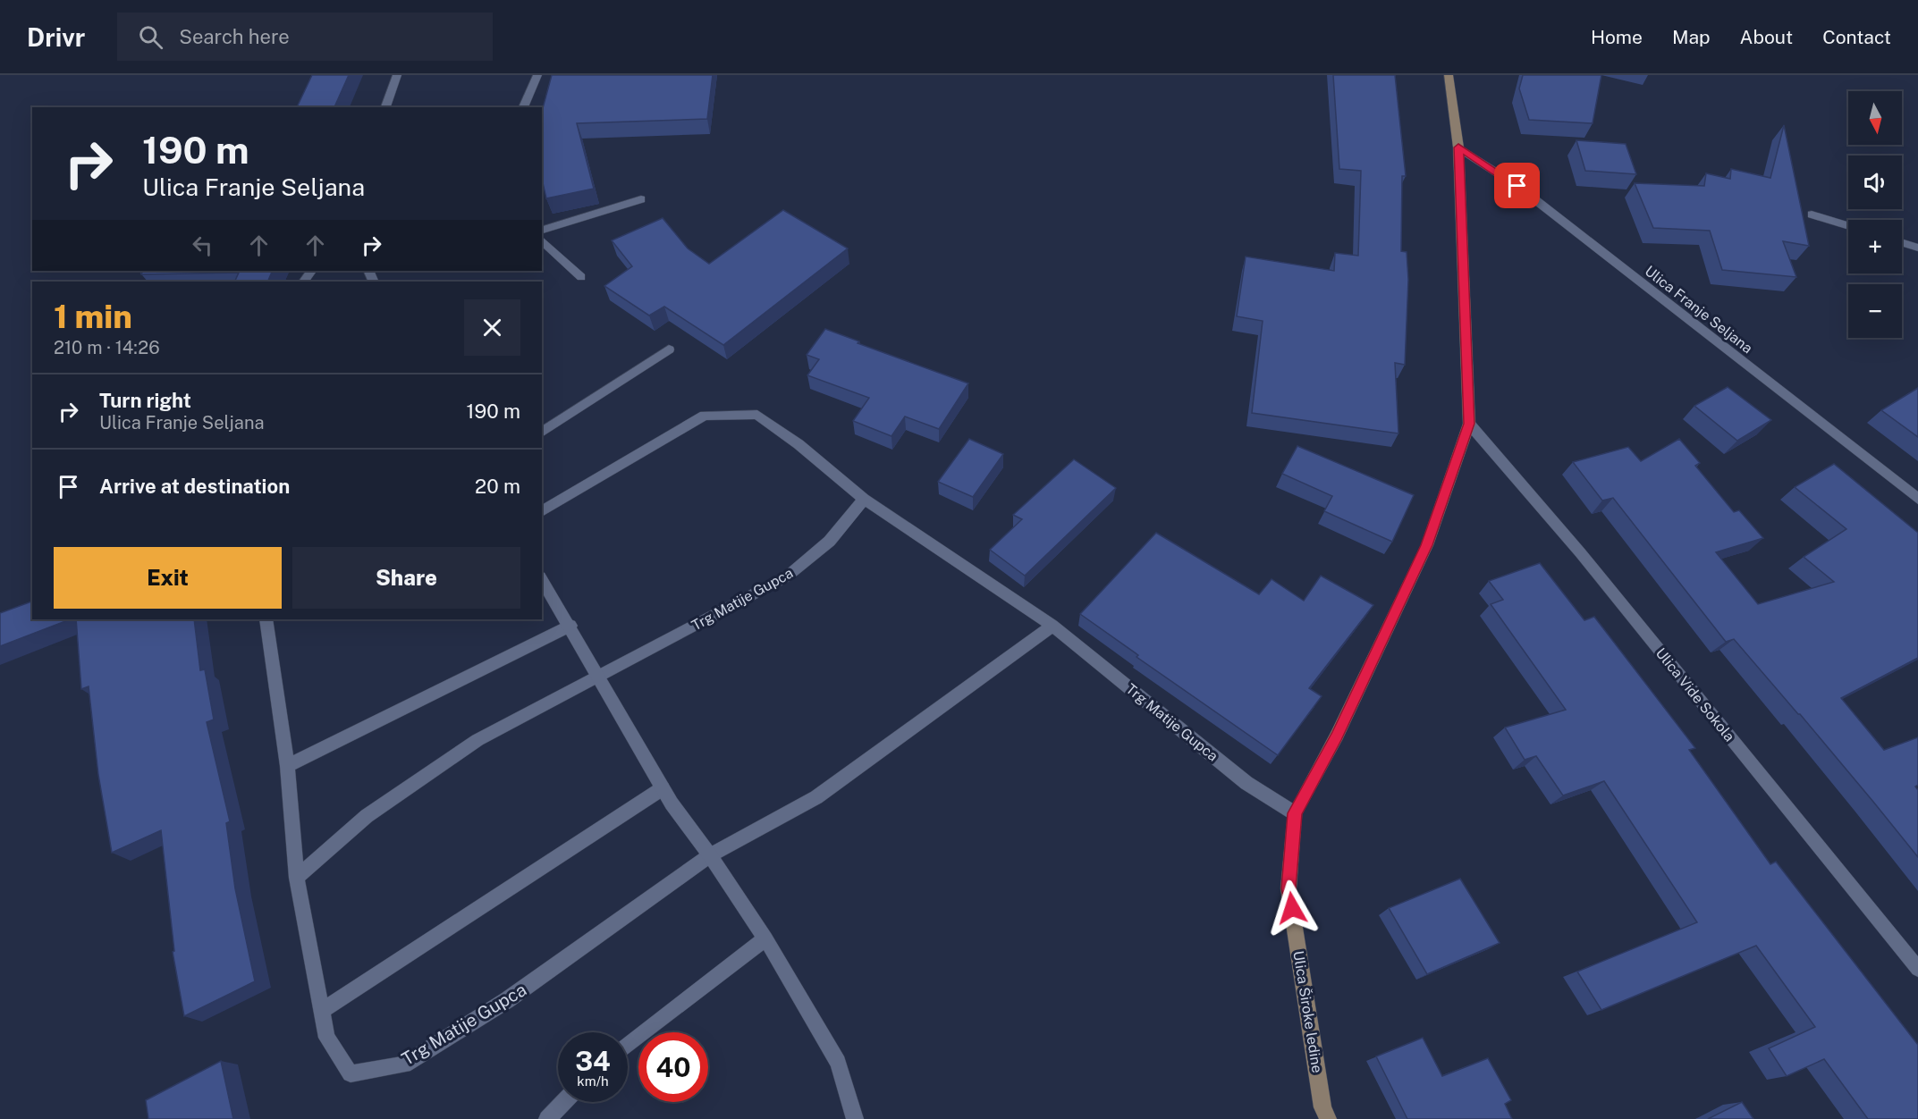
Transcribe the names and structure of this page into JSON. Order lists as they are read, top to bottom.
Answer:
{
  "streets": {
    "street": [
      "Ulica Franje Seljana",
      "Trg Matije Gupca",
      "Ulica Vide Sokola",
      "Ulica Široke ledine"
    ]
  },
  "crossings": [
    ["Ulica Franje Seljana", "Ulica Široke ledine"],
    ["Trg Matije Gupca", "Ulica Široke ledine"],
    ["Ulica Vide Sokola", "Ulica Široke ledine"]
  ],
  "north": "bottom",
  "page": {
    "header": "Drivr",
    "search": "Search here",
    "nav": [
      "Home",
      "Map",
      "About",
      "Contact"
    ],
    "map_buttons": ["+", "−"],
    "turn": ["190 m", "Ulica Franje Seljana"],
    "heading": ["1 min", "210 m · 14:26"],
    "list": [
      {
        "name": "Turn right",
        "note": "Ulica Franje Seljana",
        "value": "190 m"
      },
      {
        "name": "Arrive at destination",
        "value": "20 m"
      }
    ],
    "buttons": ["Exit", "Share"],
    "speed": "34 km/h",
    "limit": "40"
  }
}
